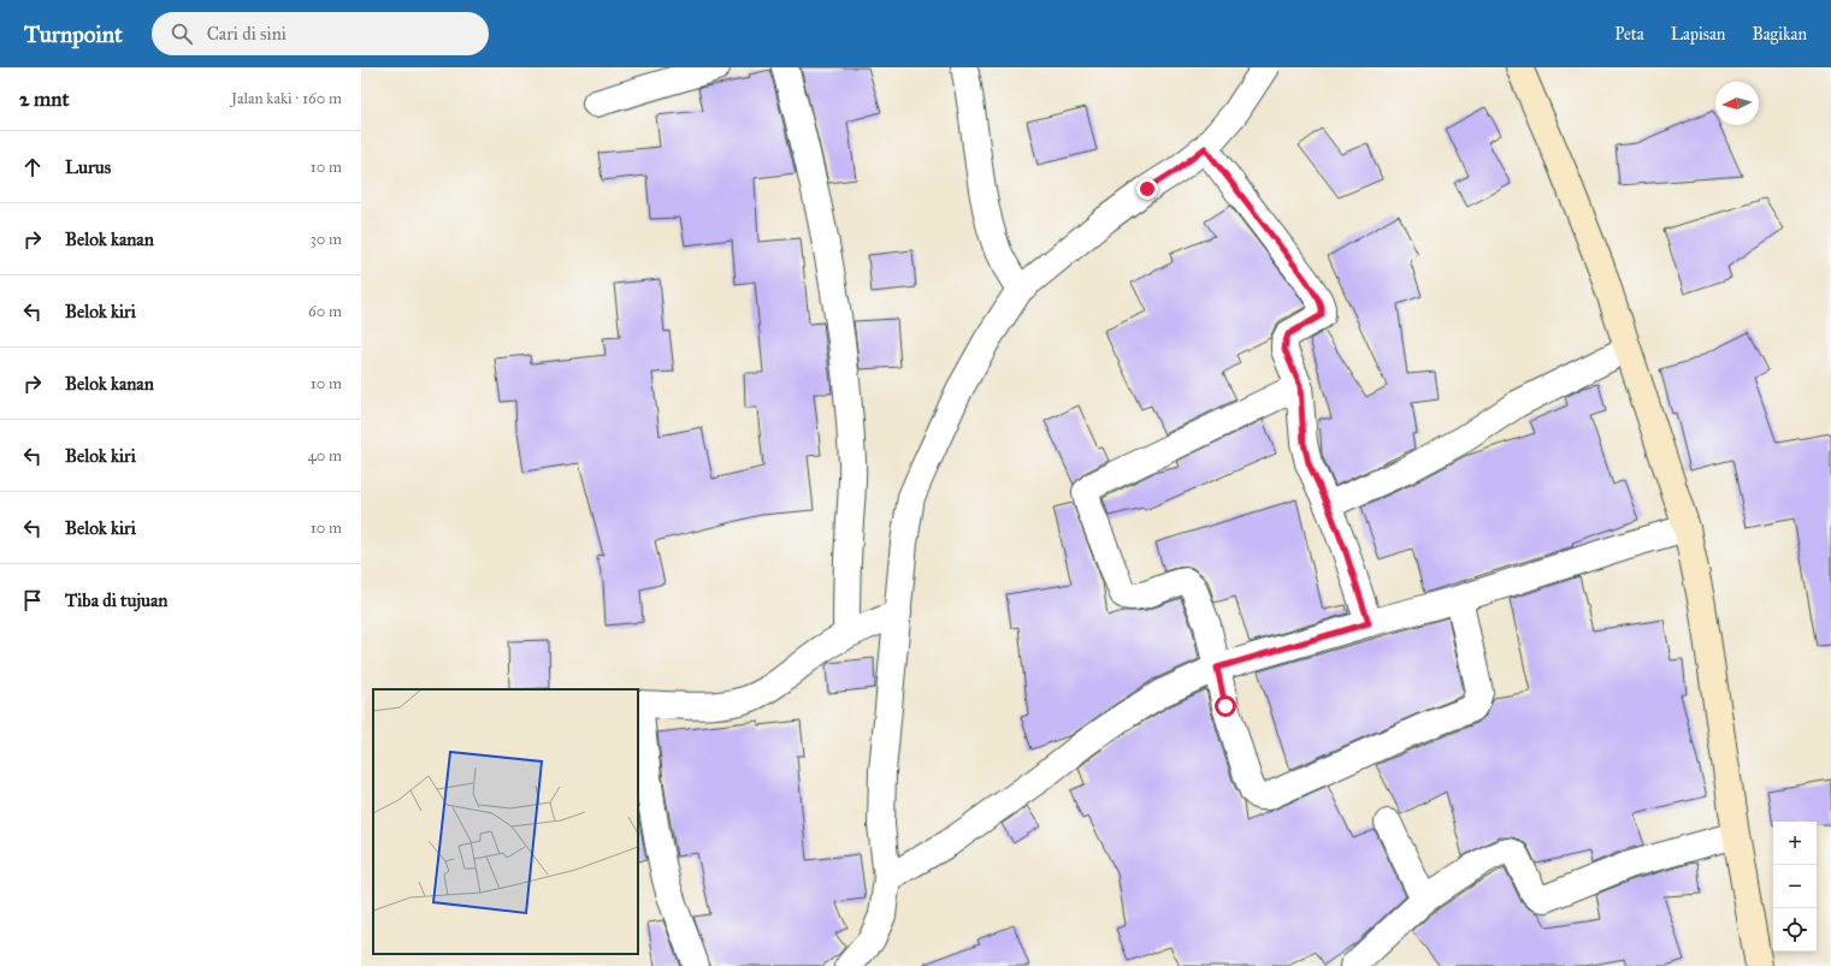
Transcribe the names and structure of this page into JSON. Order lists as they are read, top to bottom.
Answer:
{
  "north": "left",
  "page": {
    "header": "Turnpoint",
    "search": "Cari di sini",
    "nav": ["Peta", "Lapisan", "Bagikan"],
    "heading": ["2 mnt", "Jalan kaki · 160 m"],
    "list": [
      ["Lurus", "10 m"],
      ["Belok kanan", "30 m"],
      ["Belok kiri", "60 m"],
      ["Belok kanan", "10 m"],
      ["Belok kiri", "40 m"],
      ["Belok kiri", "10 m"],
      "Tiba di tujuan"
    ],
    "map_buttons": ["+", "−"]
  }
}
